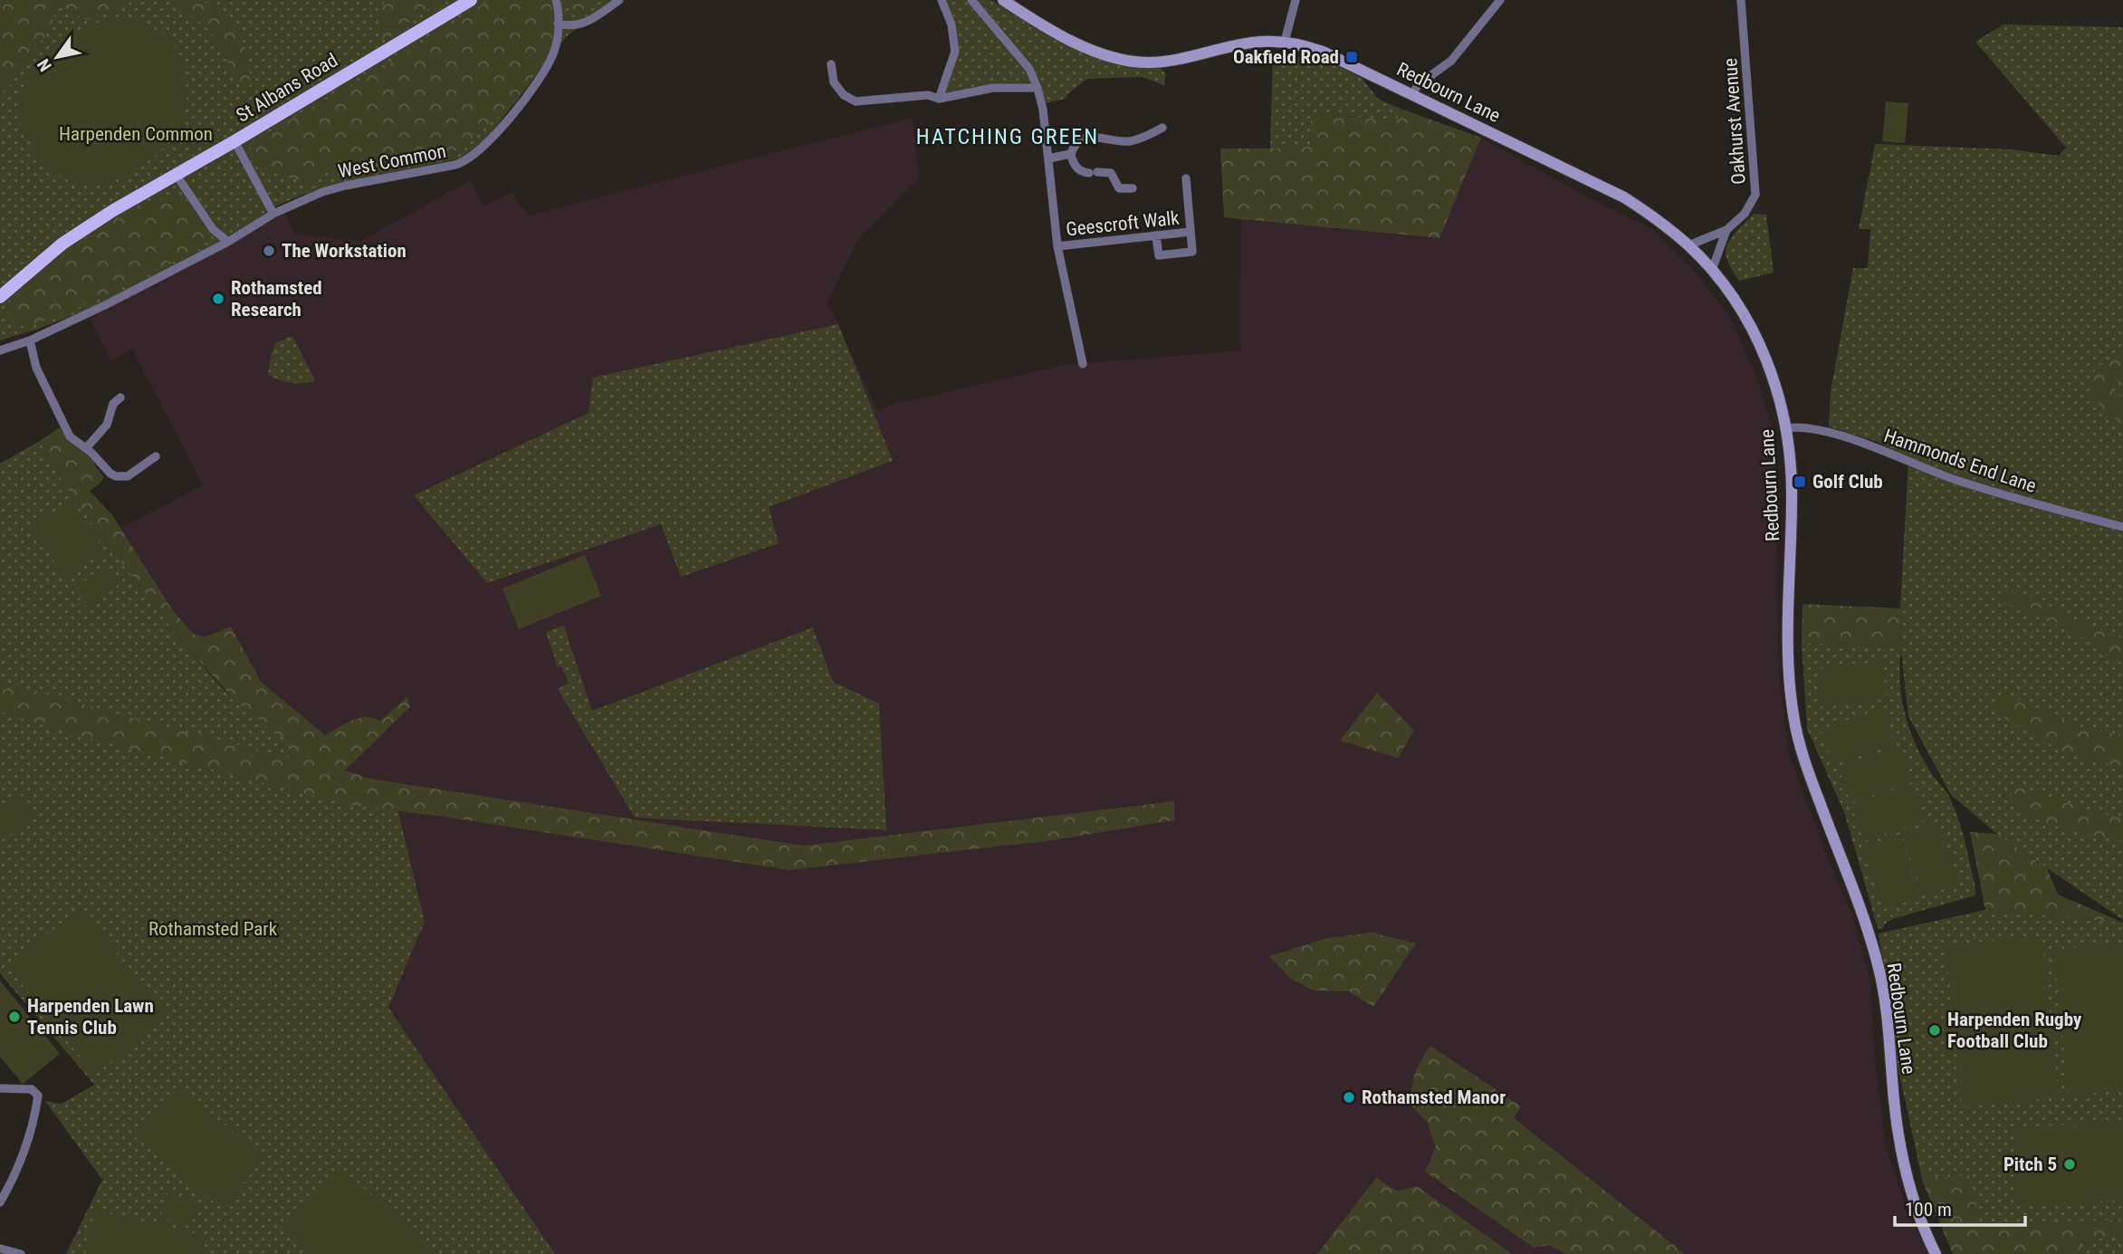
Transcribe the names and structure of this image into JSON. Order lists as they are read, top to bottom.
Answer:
{
  "streets": {
    "main road": ["St Albans Road", "Redbourn Lane"],
    "street": [
      "Oakhurst Avenue",
      "West Common",
      "Geescroft Walk",
      "Hammonds End Lane"
    ]
  },
  "crossings": [
    ["Redbourn Lane", "Oakhurst Avenue"],
    ["Redbourn Lane", "Hammonds End Lane"]
  ],
  "districts": ["HATCHING GREEN"],
  "parks": ["Harpenden Common", "Rothamsted Park"],
  "places": {
    "transit": ["Oakfield Road", "Golf Club"],
    "other": [
      "The Workstation",
      "Rothamsted Research",
      "Harpenden Lawn Tennis Club",
      "Harpenden Rugby Football Club",
      "Rothamsted Manor",
      "Pitch 5"
    ]
  },
  "scale_bar": "100 m",
  "north": "bottom left"
}
